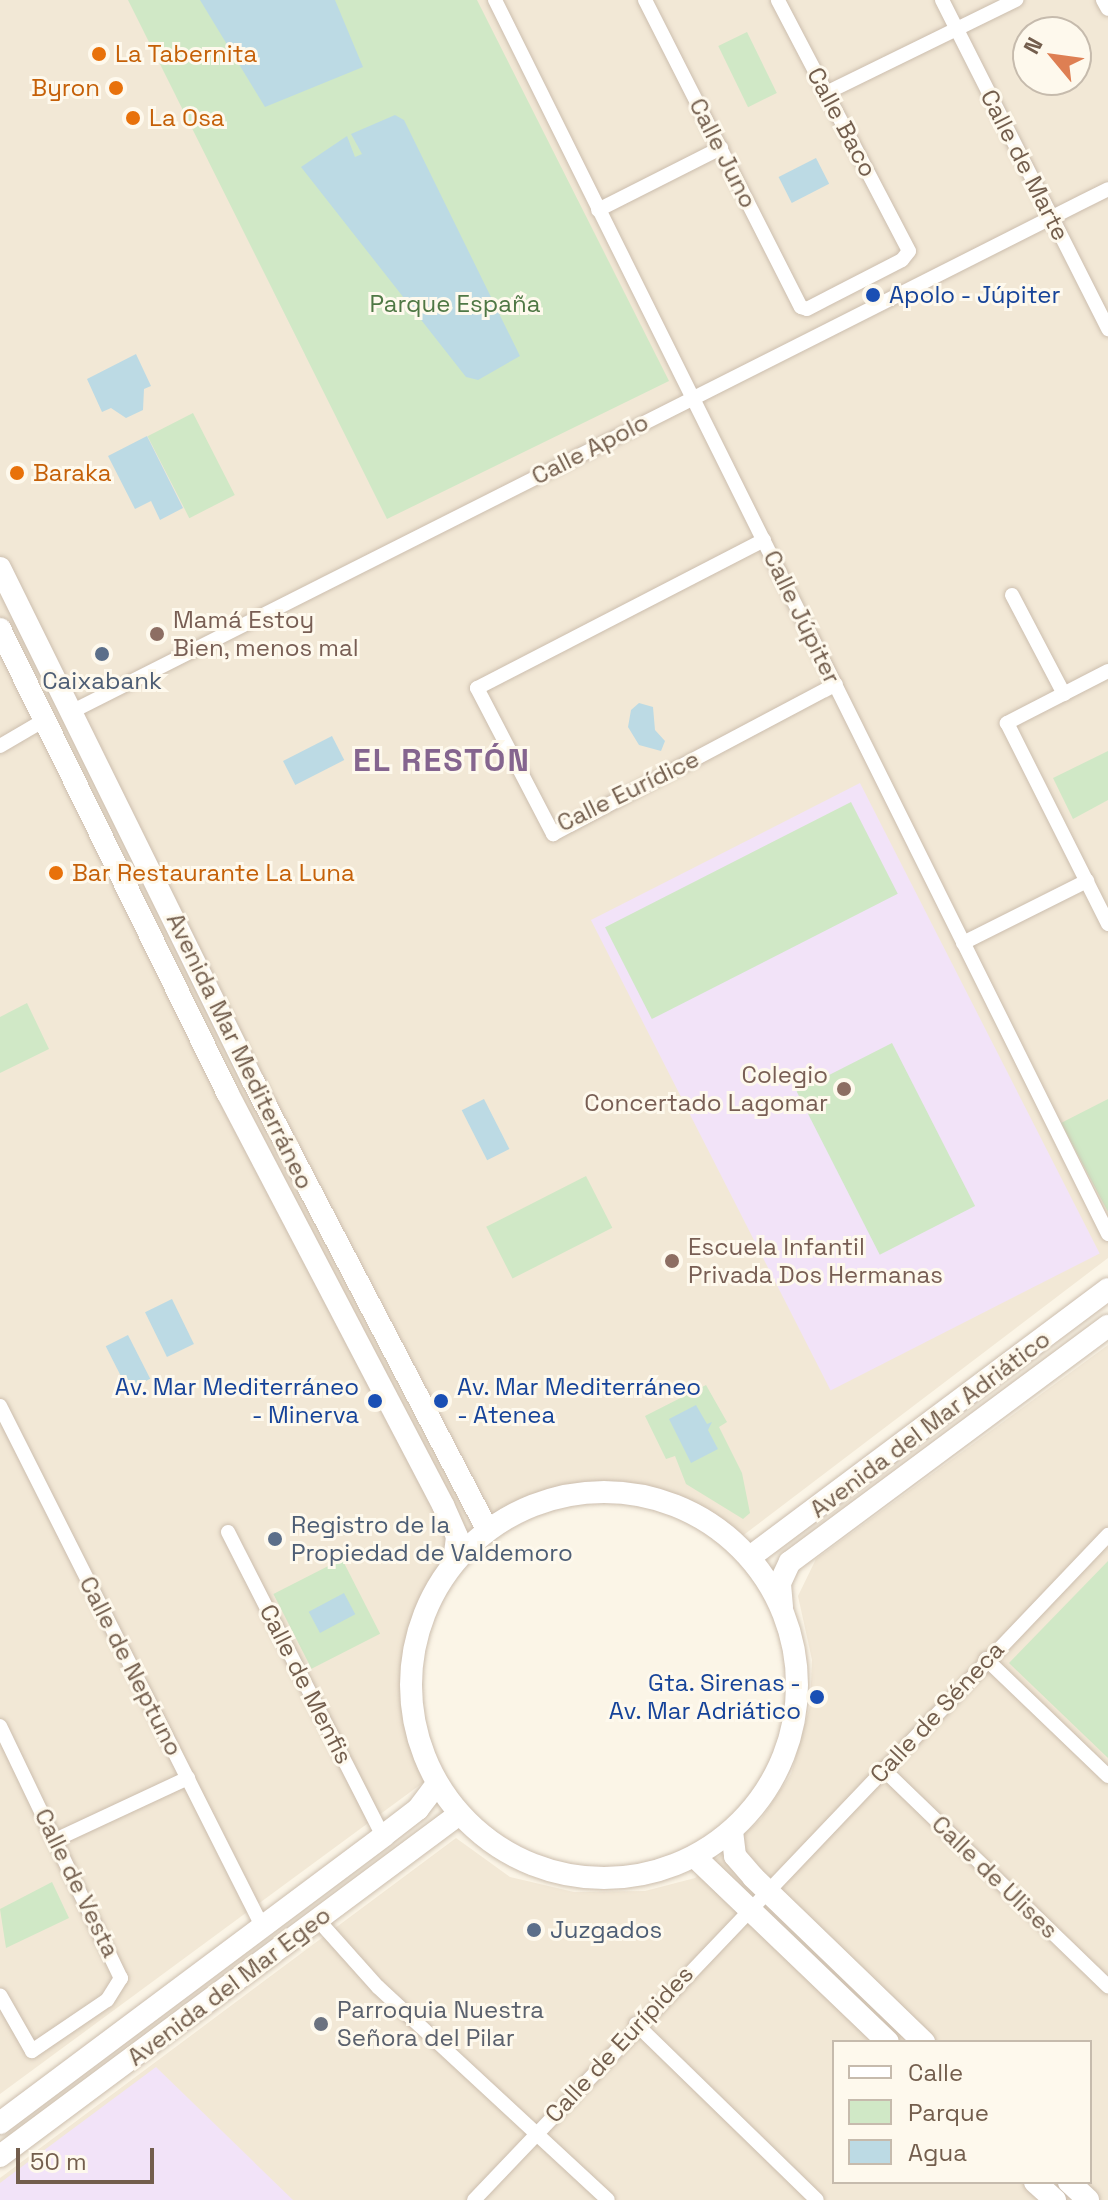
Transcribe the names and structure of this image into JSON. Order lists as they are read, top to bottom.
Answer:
{
  "streets": {
    "street": [
      "Calle Baco",
      "Calle Juno",
      "Calle de Marte",
      "Calle Apolo",
      "Calle Júpiter",
      "Calle Eurídice",
      "Avenida Mar Mediterráneo",
      "Avenida del Mar Adriático",
      "Calle de Neptuno",
      "Calle de Menfis",
      "Calle de Séneca",
      "Calle de Ulises",
      "Calle de Vesta",
      "Avenida del Mar Egeo",
      "Calle de Eurípides"
    ]
  },
  "crossings": [
    ["Calle Baco", "Calle Juno"],
    ["Calle de Marte", "Calle Apolo"],
    ["Calle Apolo", "Calle Júpiter"],
    ["Calle Apolo", "Avenida Mar Mediterráneo"],
    ["Calle Júpiter", "Calle Eurídice"],
    ["Calle de Séneca", "Calle de Ulises"],
    ["Calle de Séneca", "Calle de Eurípides"]
  ],
  "districts": ["EL RESTÓN"],
  "parks": ["Parque España"],
  "places": [
    "La Tabernita",
    "Byron",
    "La Osa",
    "Apolo - Júpiter",
    "Baraka",
    "Mamá Estoy Bien, menos mal",
    "Caixabank",
    "Bar Restaurante La Luna",
    "Colegio Concertado Lagomar",
    "Escuela Infantil Privada Dos Hermanas",
    "Av. Mar Mediterráneo - Minerva",
    "Av. Mar Mediterráneo - Atenea",
    "Registro de la Propiedad de Valdemoro",
    "Gta. Sirenas - Av. Mar Adriático",
    "Juzgados",
    "Parroquia Nuestra Señora del Pilar"
  ],
  "legend": ["Calle", "Parque", "Agua"],
  "scale_bar": "50 m",
  "north": "top left"
}
